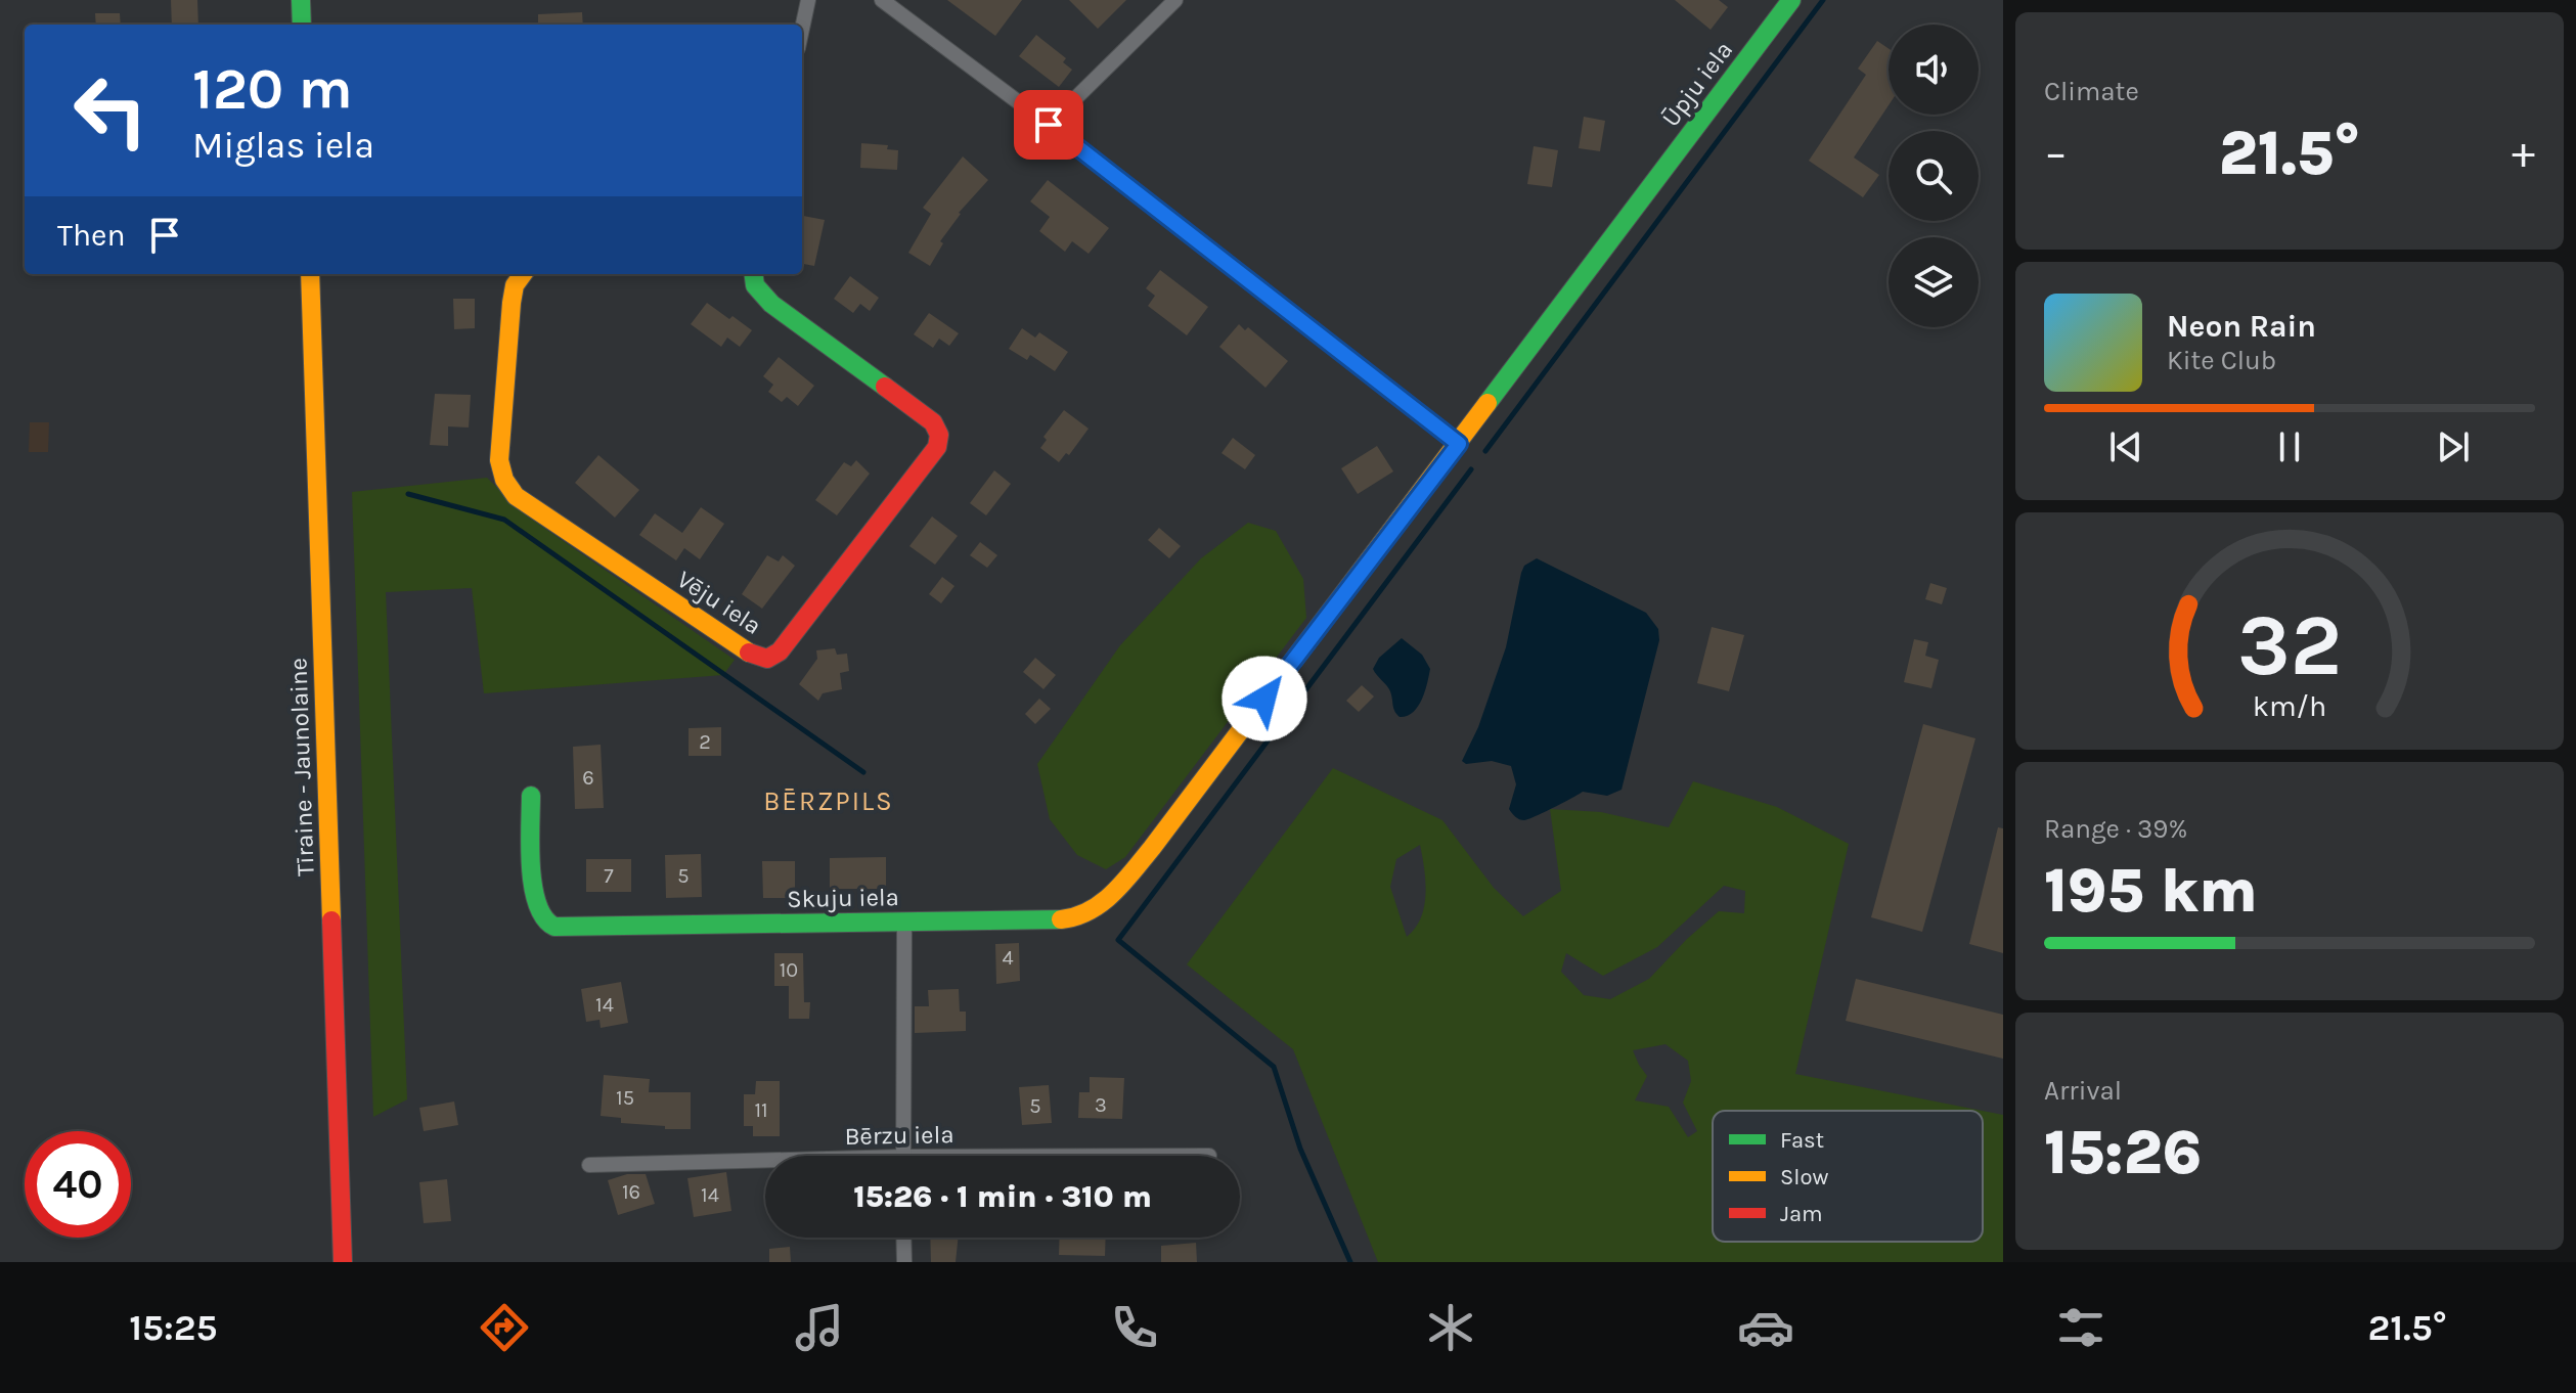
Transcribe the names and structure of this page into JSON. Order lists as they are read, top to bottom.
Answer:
{
  "streets": {
    "street": [
      "Ūpju iela",
      "Vēju iela",
      "Tīraine - Jaunolaine",
      "Skuju iela",
      "Bērzu iela"
    ]
  },
  "crossings": [
    ["Ūpju iela", "Skuju iela"]
  ],
  "districts": ["BĒRZPILS"],
  "house_numbers": [
    "2",
    "6",
    "7",
    "5",
    "4",
    "10",
    "14",
    "15",
    "3",
    "5",
    "11",
    "16",
    "14"
  ],
  "legend": ["Fast", "Slow", "Jam"],
  "page": {
    "tile": [
      "Climate",
      ["Range · 39%", "195 km"],
      ["Arrival", "15:26"]
    ],
    "turn": ["120 m", "Miglas iela"],
    "heat": ["−", "21.5°", "+"],
    "then": "Then",
    "song": ["Neon Rain", "Kite Club"],
    "limit": "40",
    "trip": "15:26 · 1 min · 310 m",
    "tabs": ["15:25", "21.5°"],
    "gauge": ["32", "km/h"]
  }
}
